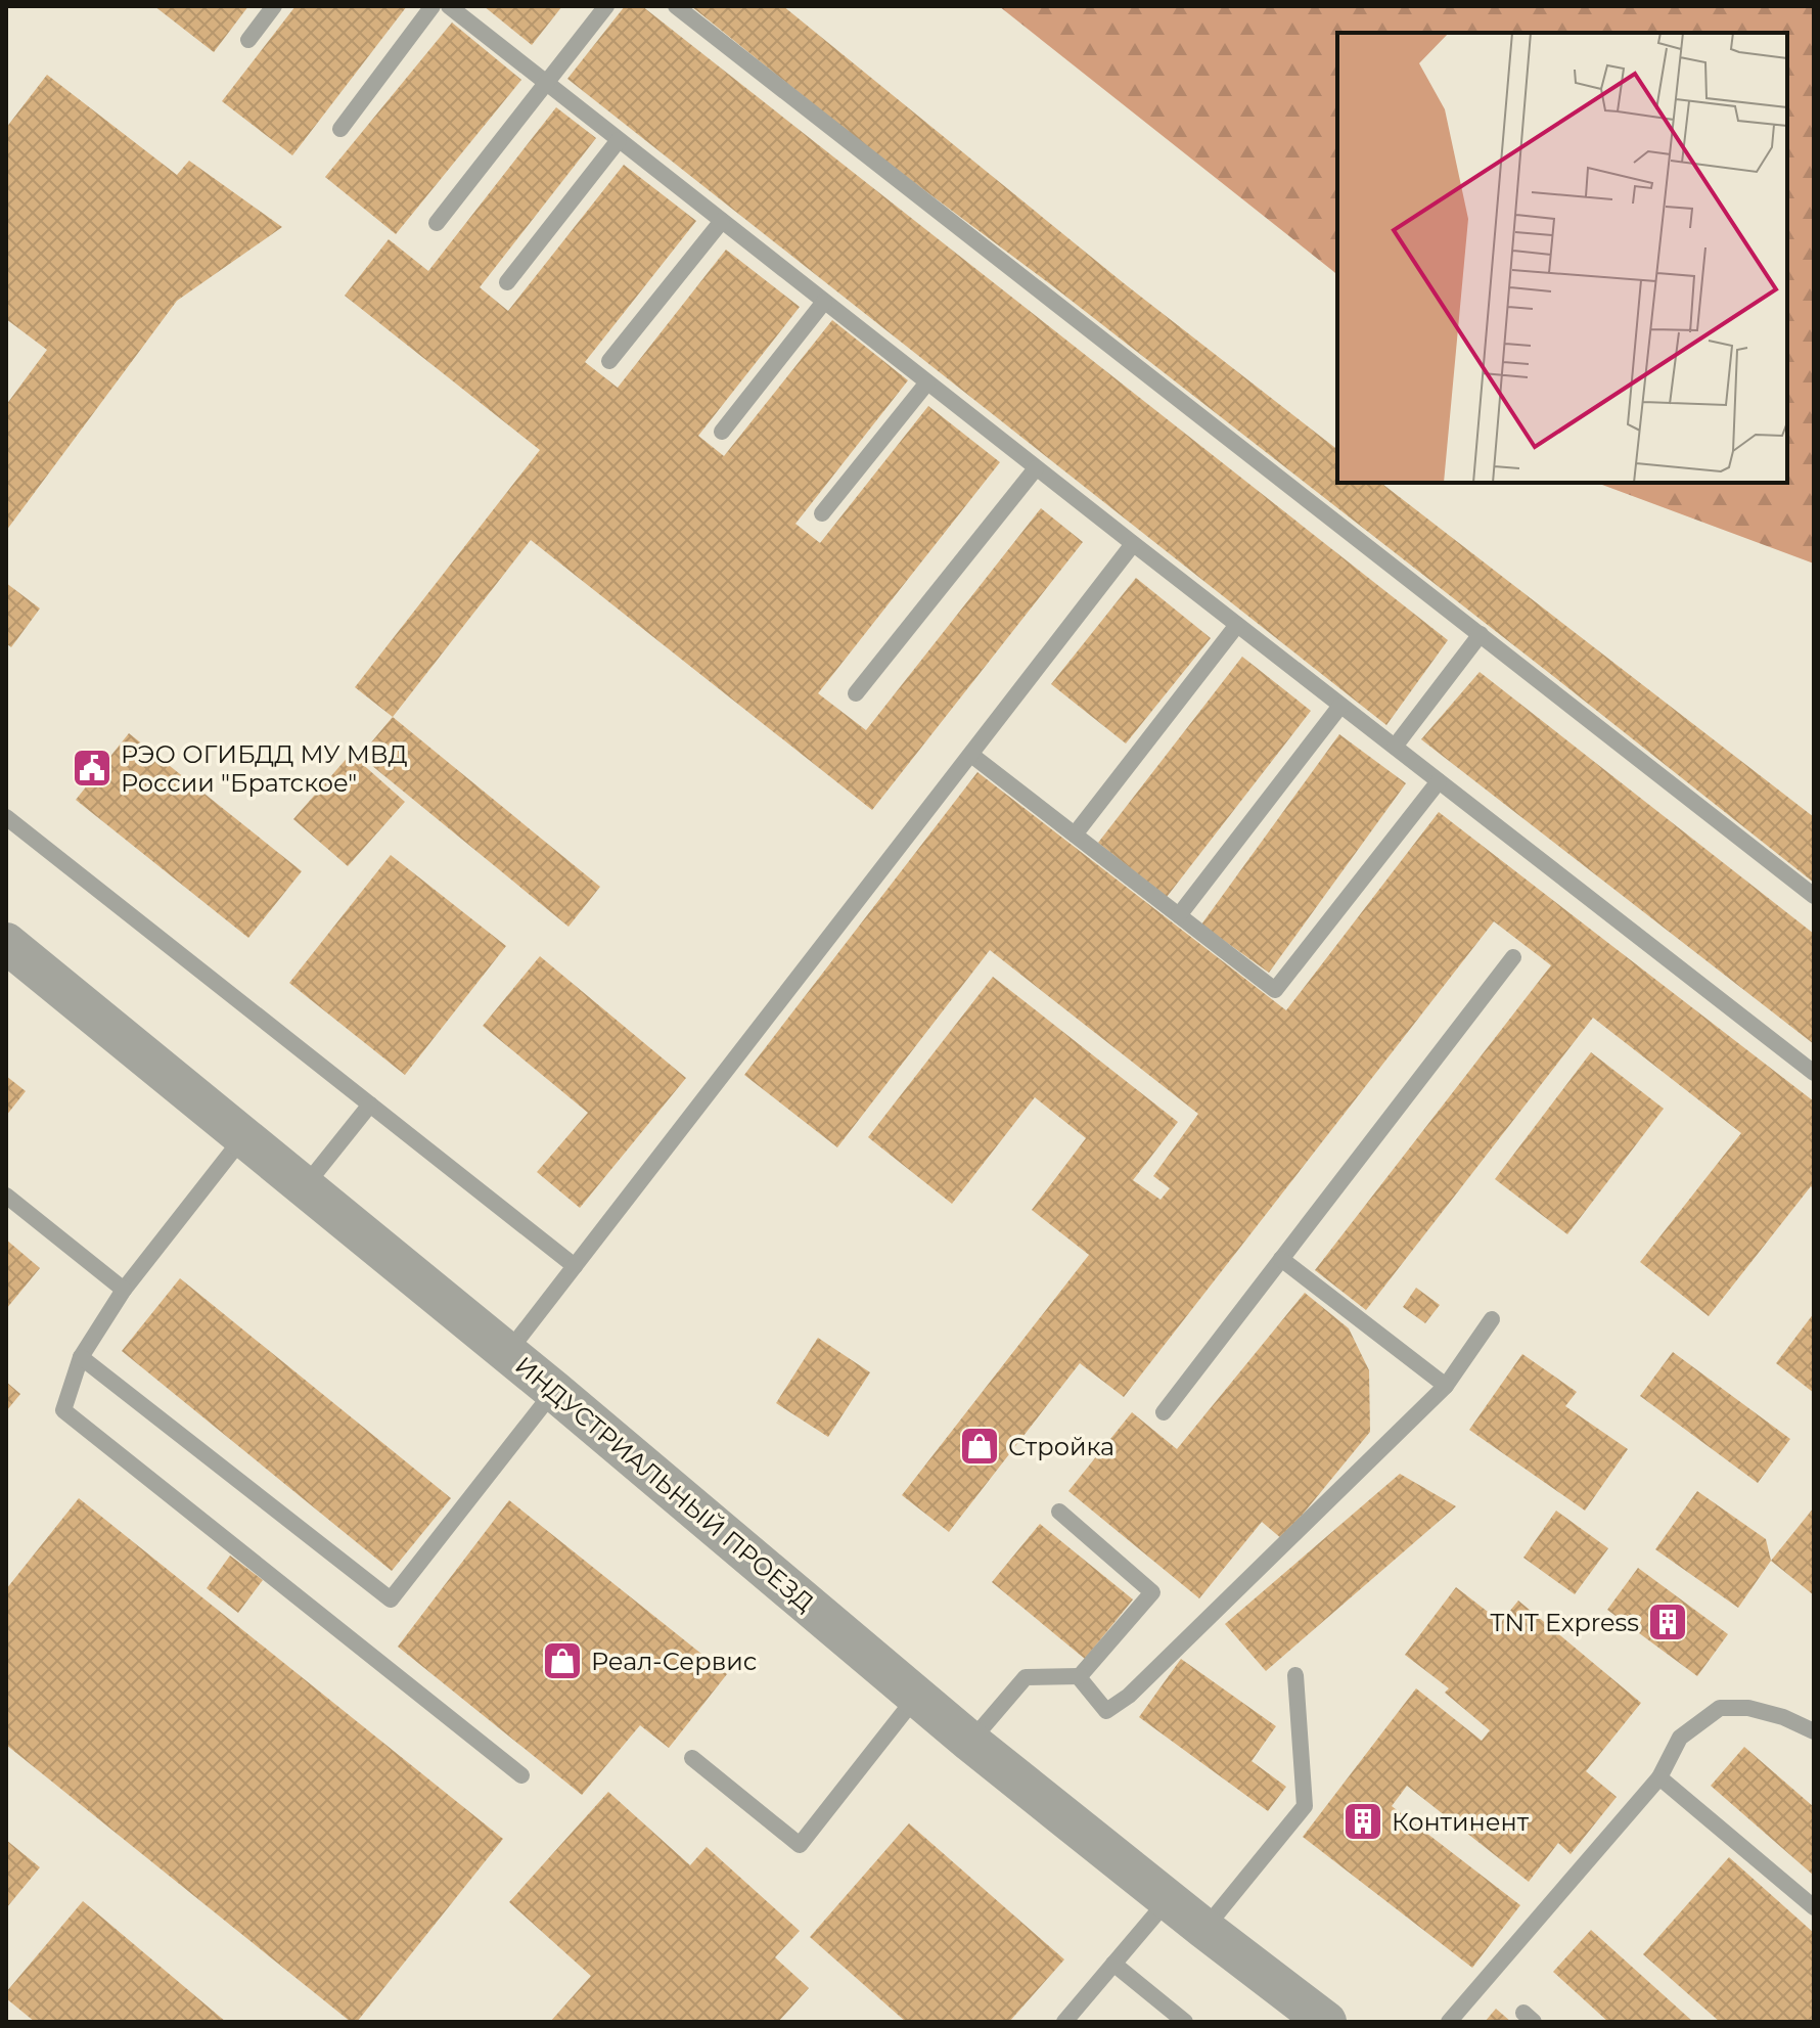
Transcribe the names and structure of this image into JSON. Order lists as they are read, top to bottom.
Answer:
{
  "streets": {
    "street": ["ИНДУСТРИАЛЬНЫЙ ПРОЕЗД"]
  },
  "places": {
    "public building": ["РЭО ОГИБДД МУ МВД России \"Братское\""],
    "shop": ["Стройка", "Реал-Сервис"],
    "building": ["TNT Express", "Континент"]
  }
}
